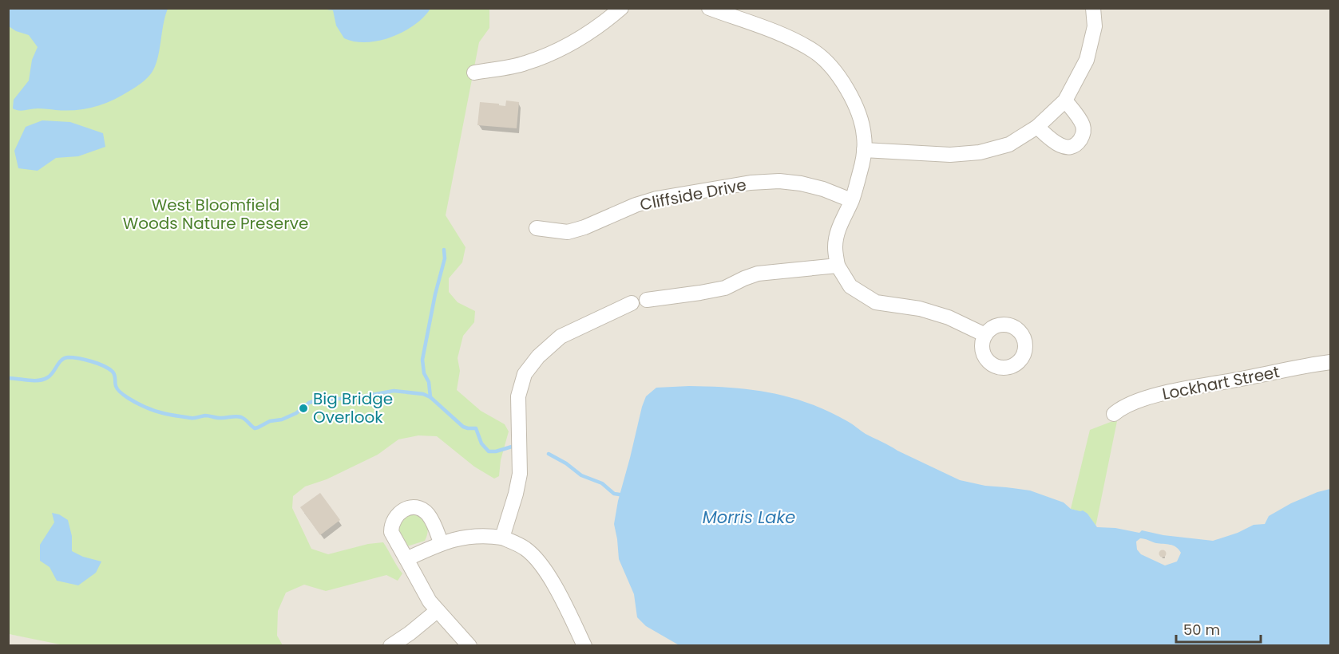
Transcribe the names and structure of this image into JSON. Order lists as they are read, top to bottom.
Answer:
{
  "streets": {
    "street": ["Cliffside Drive", "Lockhart Street"]
  },
  "water": ["Morris Lake"],
  "parks": ["West Bloomfield Woods Nature Preserve"],
  "places": ["Big Bridge Overlook"],
  "scale_bar": "50 m"
}
